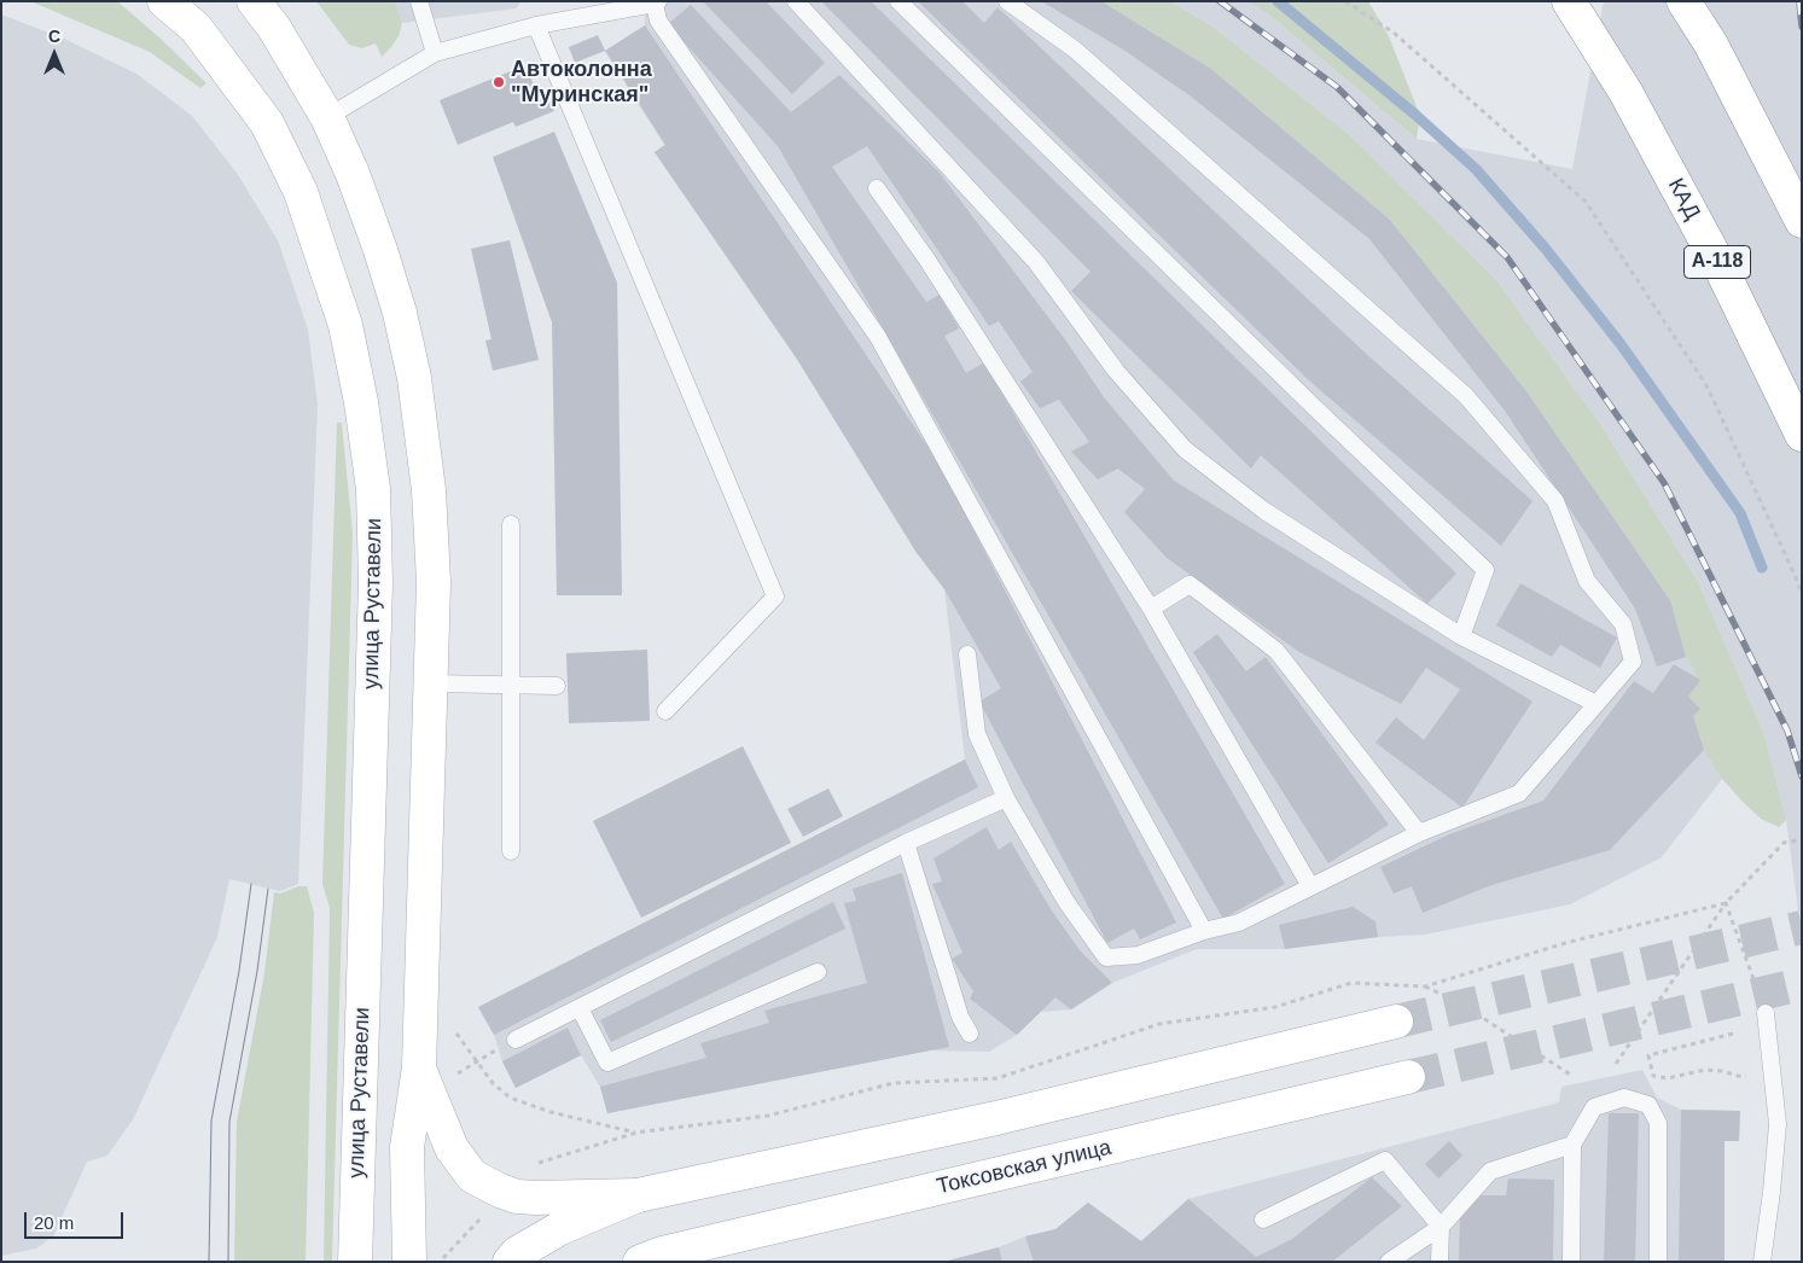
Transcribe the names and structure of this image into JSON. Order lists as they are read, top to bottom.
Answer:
{
  "streets": {
    "main road": [
      "КАД",
      "А-118",
      "улица Руставели",
      "Токсовская улица"
    ]
  },
  "places": ["Автоколонна \"Муринская\""],
  "scale_bar": "20 m",
  "north": "top"
}
